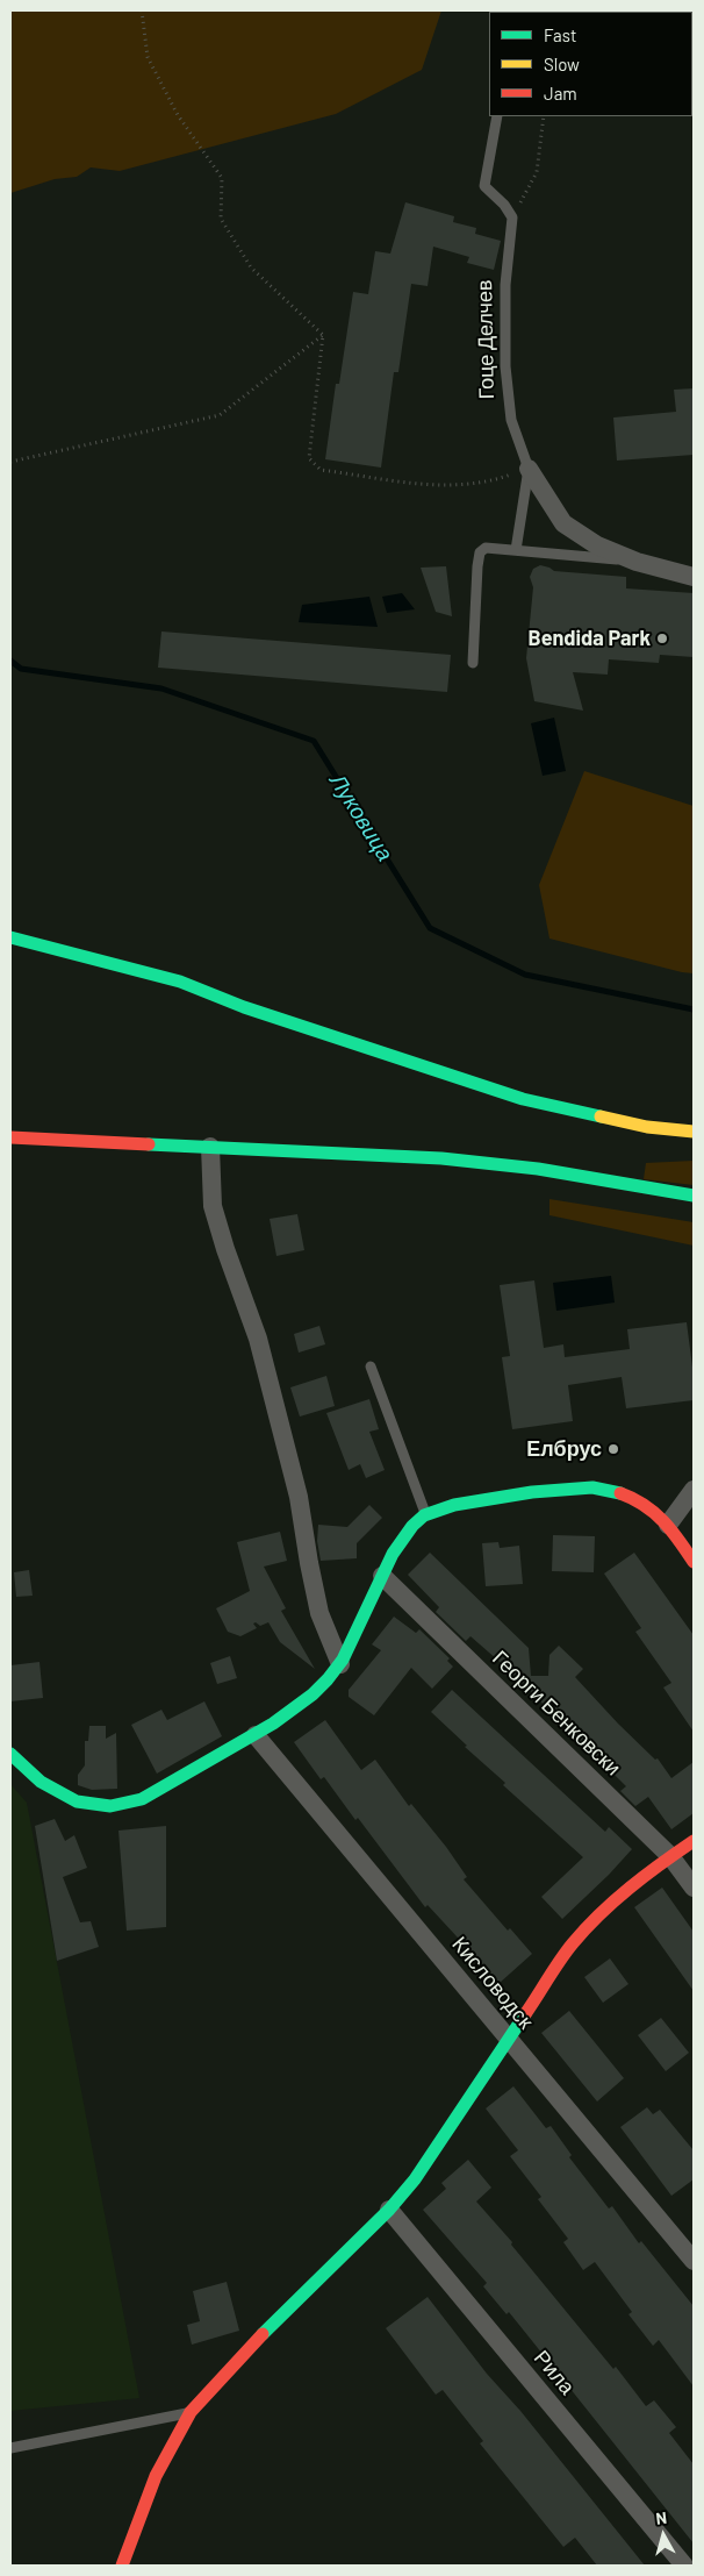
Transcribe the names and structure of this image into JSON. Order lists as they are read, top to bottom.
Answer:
{
  "streets": {
    "street": [
      "Гоце Делчев",
      "Георги Бенковски",
      "Кисловодск",
      "Рила"
    ]
  },
  "water": ["Луковица"],
  "places": ["Bendida Park", "Елбрус"],
  "legend": ["Fast", "Slow", "Jam"],
  "north": "top"
}
